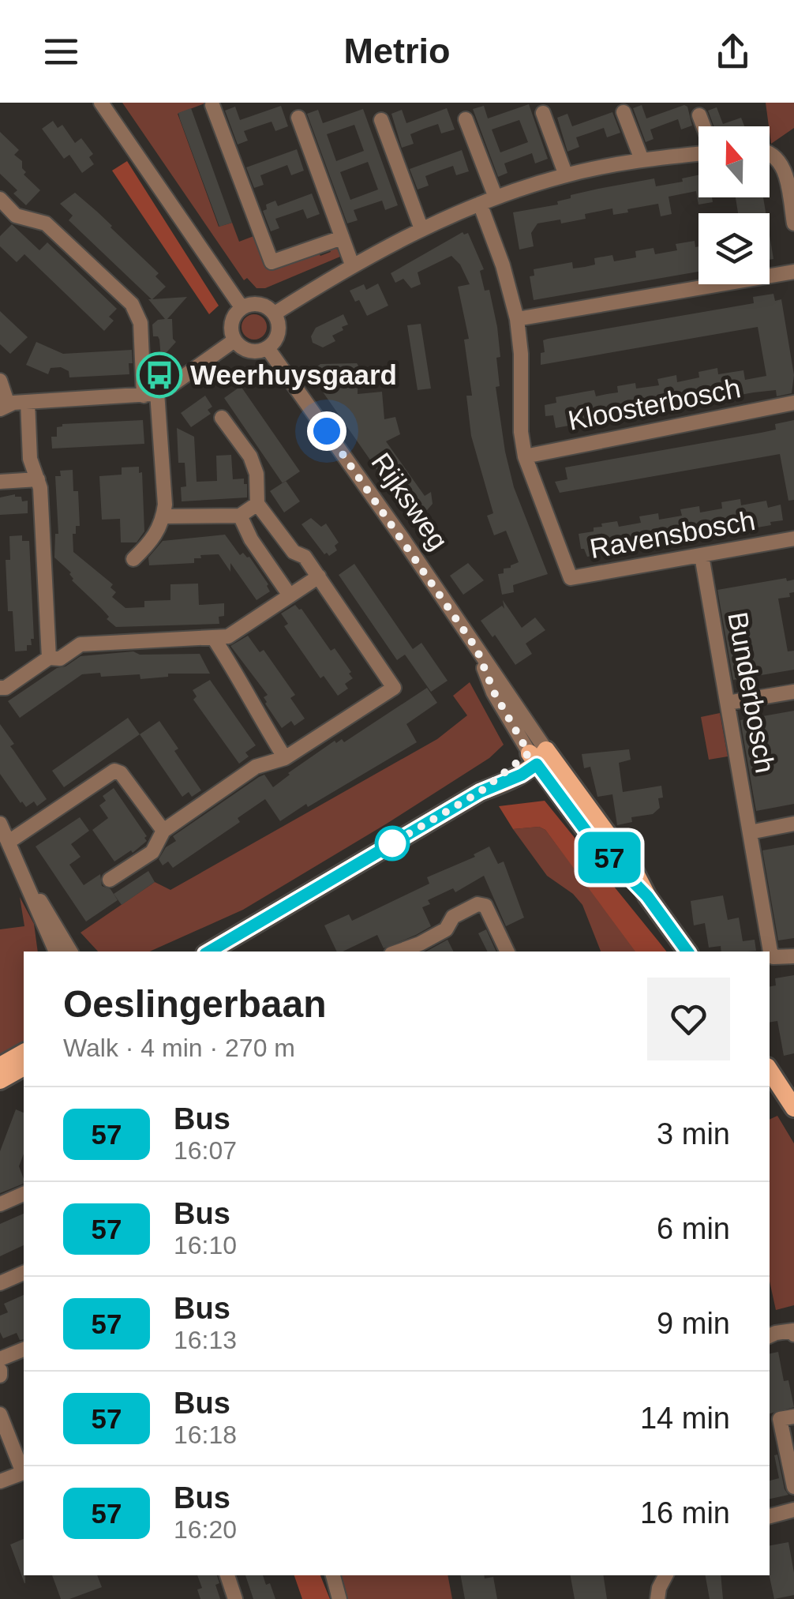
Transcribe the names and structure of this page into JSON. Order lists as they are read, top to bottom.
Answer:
{
  "streets": {
    "main road": ["Rijksweg"],
    "street": ["Kloosterbosch", "Ravensbosch", "Bunderbosch"]
  },
  "crossings": [
    ["Kloosterbosch", "Ravensbosch"],
    ["Ravensbosch", "Bunderbosch"]
  ],
  "places": {
    "bus stop": ["Weerhuysgaard"]
  },
  "lines": ["bus line 57"],
  "north": "top",
  "page": {
    "header": "Metrio",
    "on_map": "57",
    "heading": ["Oeslingerbaan", "Walk · 4 min · 270 m"],
    "list": [
      {
        "mark": "57",
        "name": "Bus",
        "note": "16:07",
        "value": "3 min"
      },
      {
        "mark": "57",
        "name": "Bus",
        "note": "16:10",
        "value": "6 min"
      },
      {
        "mark": "57",
        "name": "Bus",
        "note": "16:13",
        "value": "9 min"
      },
      {
        "mark": "57",
        "name": "Bus",
        "note": "16:18",
        "value": "14 min"
      },
      {
        "mark": "57",
        "name": "Bus",
        "note": "16:20",
        "value": "16 min"
      }
    ]
  }
}
